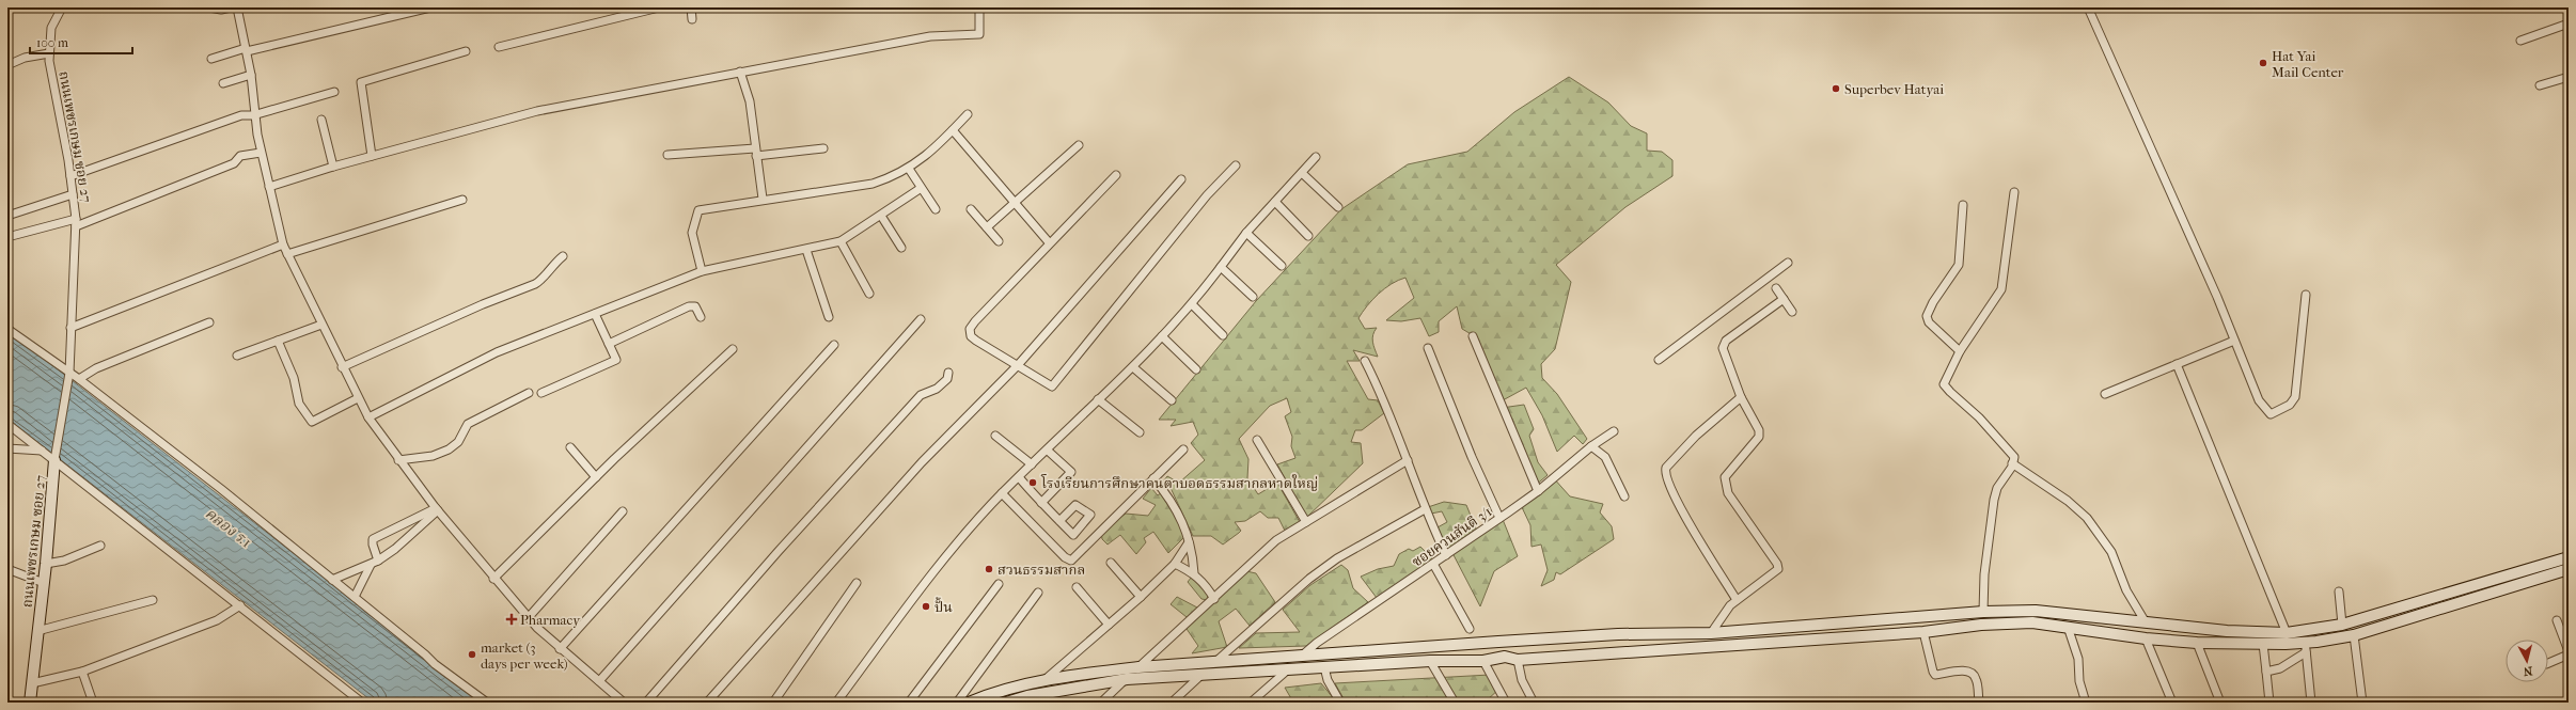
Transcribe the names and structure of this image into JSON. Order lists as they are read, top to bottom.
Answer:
{
  "streets": {
    "main road": ["ถนนเพชรเกษม ซอย 27"],
    "street": ["ซอยควนสันติ 3/1"]
  },
  "water": ["คลอง ร.1"],
  "places": {
    "other": [
      "Hat Yai Mail Center",
      "Superbev Hatyai",
      "โรงเรียนการศึกษาคนตาบอดธรรมสากลหาดใหญ่",
      "สวนธรรมสากล",
      "ปั้น",
      "market (3 days per week)"
    ],
    "health": ["Pharmacy"]
  },
  "scale_bar": "100 m",
  "north": "bottom"
}
